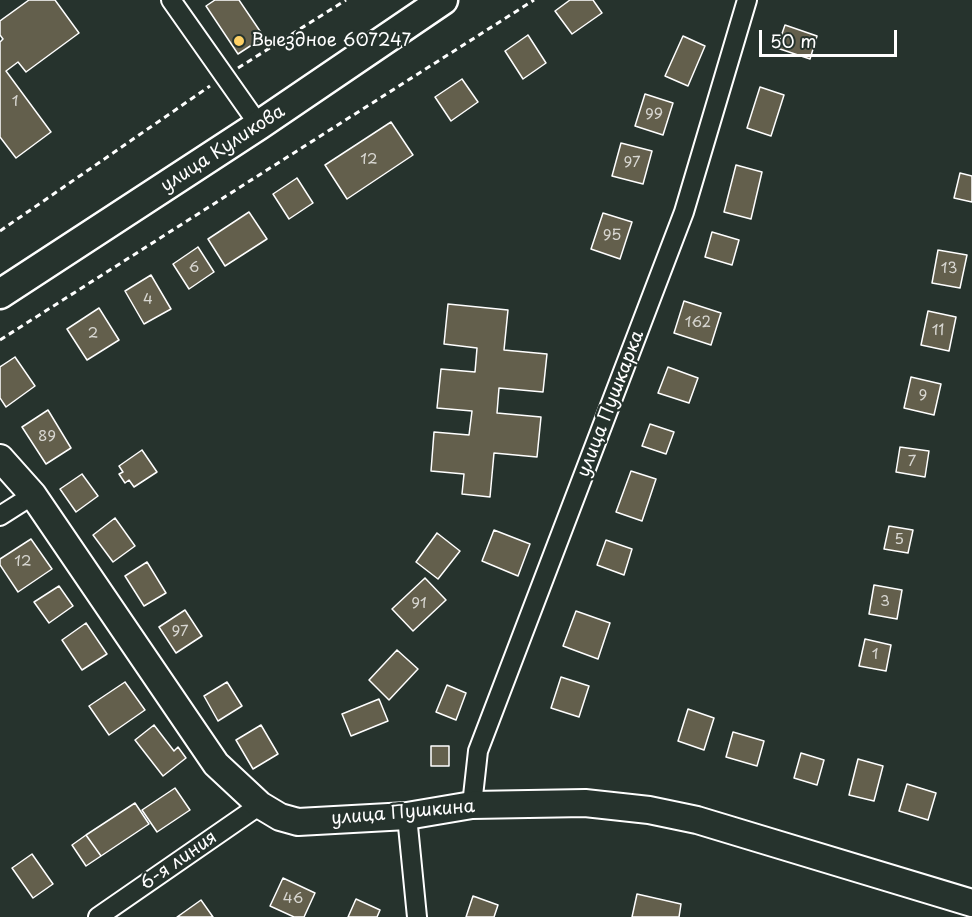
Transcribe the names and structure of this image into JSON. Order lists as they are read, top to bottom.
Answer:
{
  "streets": {
    "main road": ["улица Куликова"],
    "street": ["улица Пушкарка", "улица Пушкина", "6-я линия"]
  },
  "crossings": [
    ["улица Пушкарка", "улица Пушкина"],
    ["улица Пушкина", "6-я линия"]
  ],
  "places": ["Выездное 607247"],
  "house_numbers": [
    "1",
    "99",
    "12",
    "97",
    "95",
    "6",
    "13",
    "4",
    "162",
    "11",
    "2",
    "9",
    "89",
    "7",
    "5",
    "12",
    "3",
    "91",
    "97",
    "1",
    "46"
  ],
  "scale_bar": "50 m"
}
